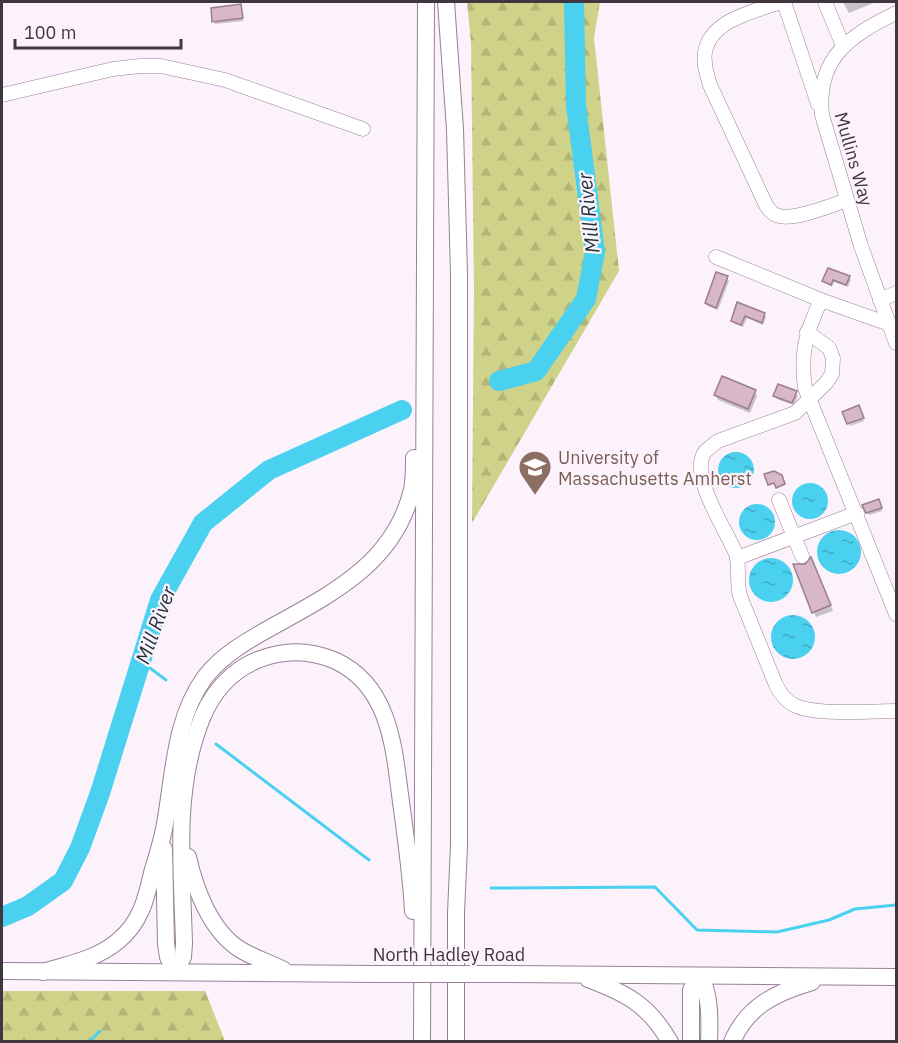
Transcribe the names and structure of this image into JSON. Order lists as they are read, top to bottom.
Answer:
{
  "streets": {
    "main road": ["North Hadley Road"],
    "street": ["Mullins Way"]
  },
  "water": ["Mill River"],
  "places": {
    "school or university": ["University of Massachusetts Amherst"]
  },
  "scale_bar": "100 m"
}
